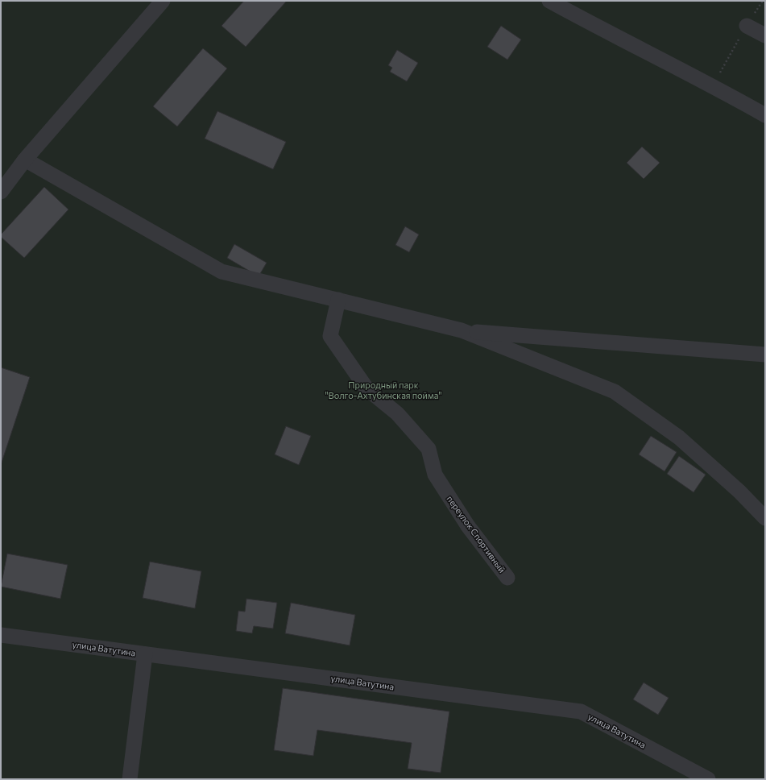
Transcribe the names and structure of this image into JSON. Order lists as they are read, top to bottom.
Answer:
{
  "streets": {
    "street": ["переулок Спортивный", "улица Ватутина"]
  },
  "parks": ["Природный парк \"Волго-Ахтубинская пойма\""]
}
